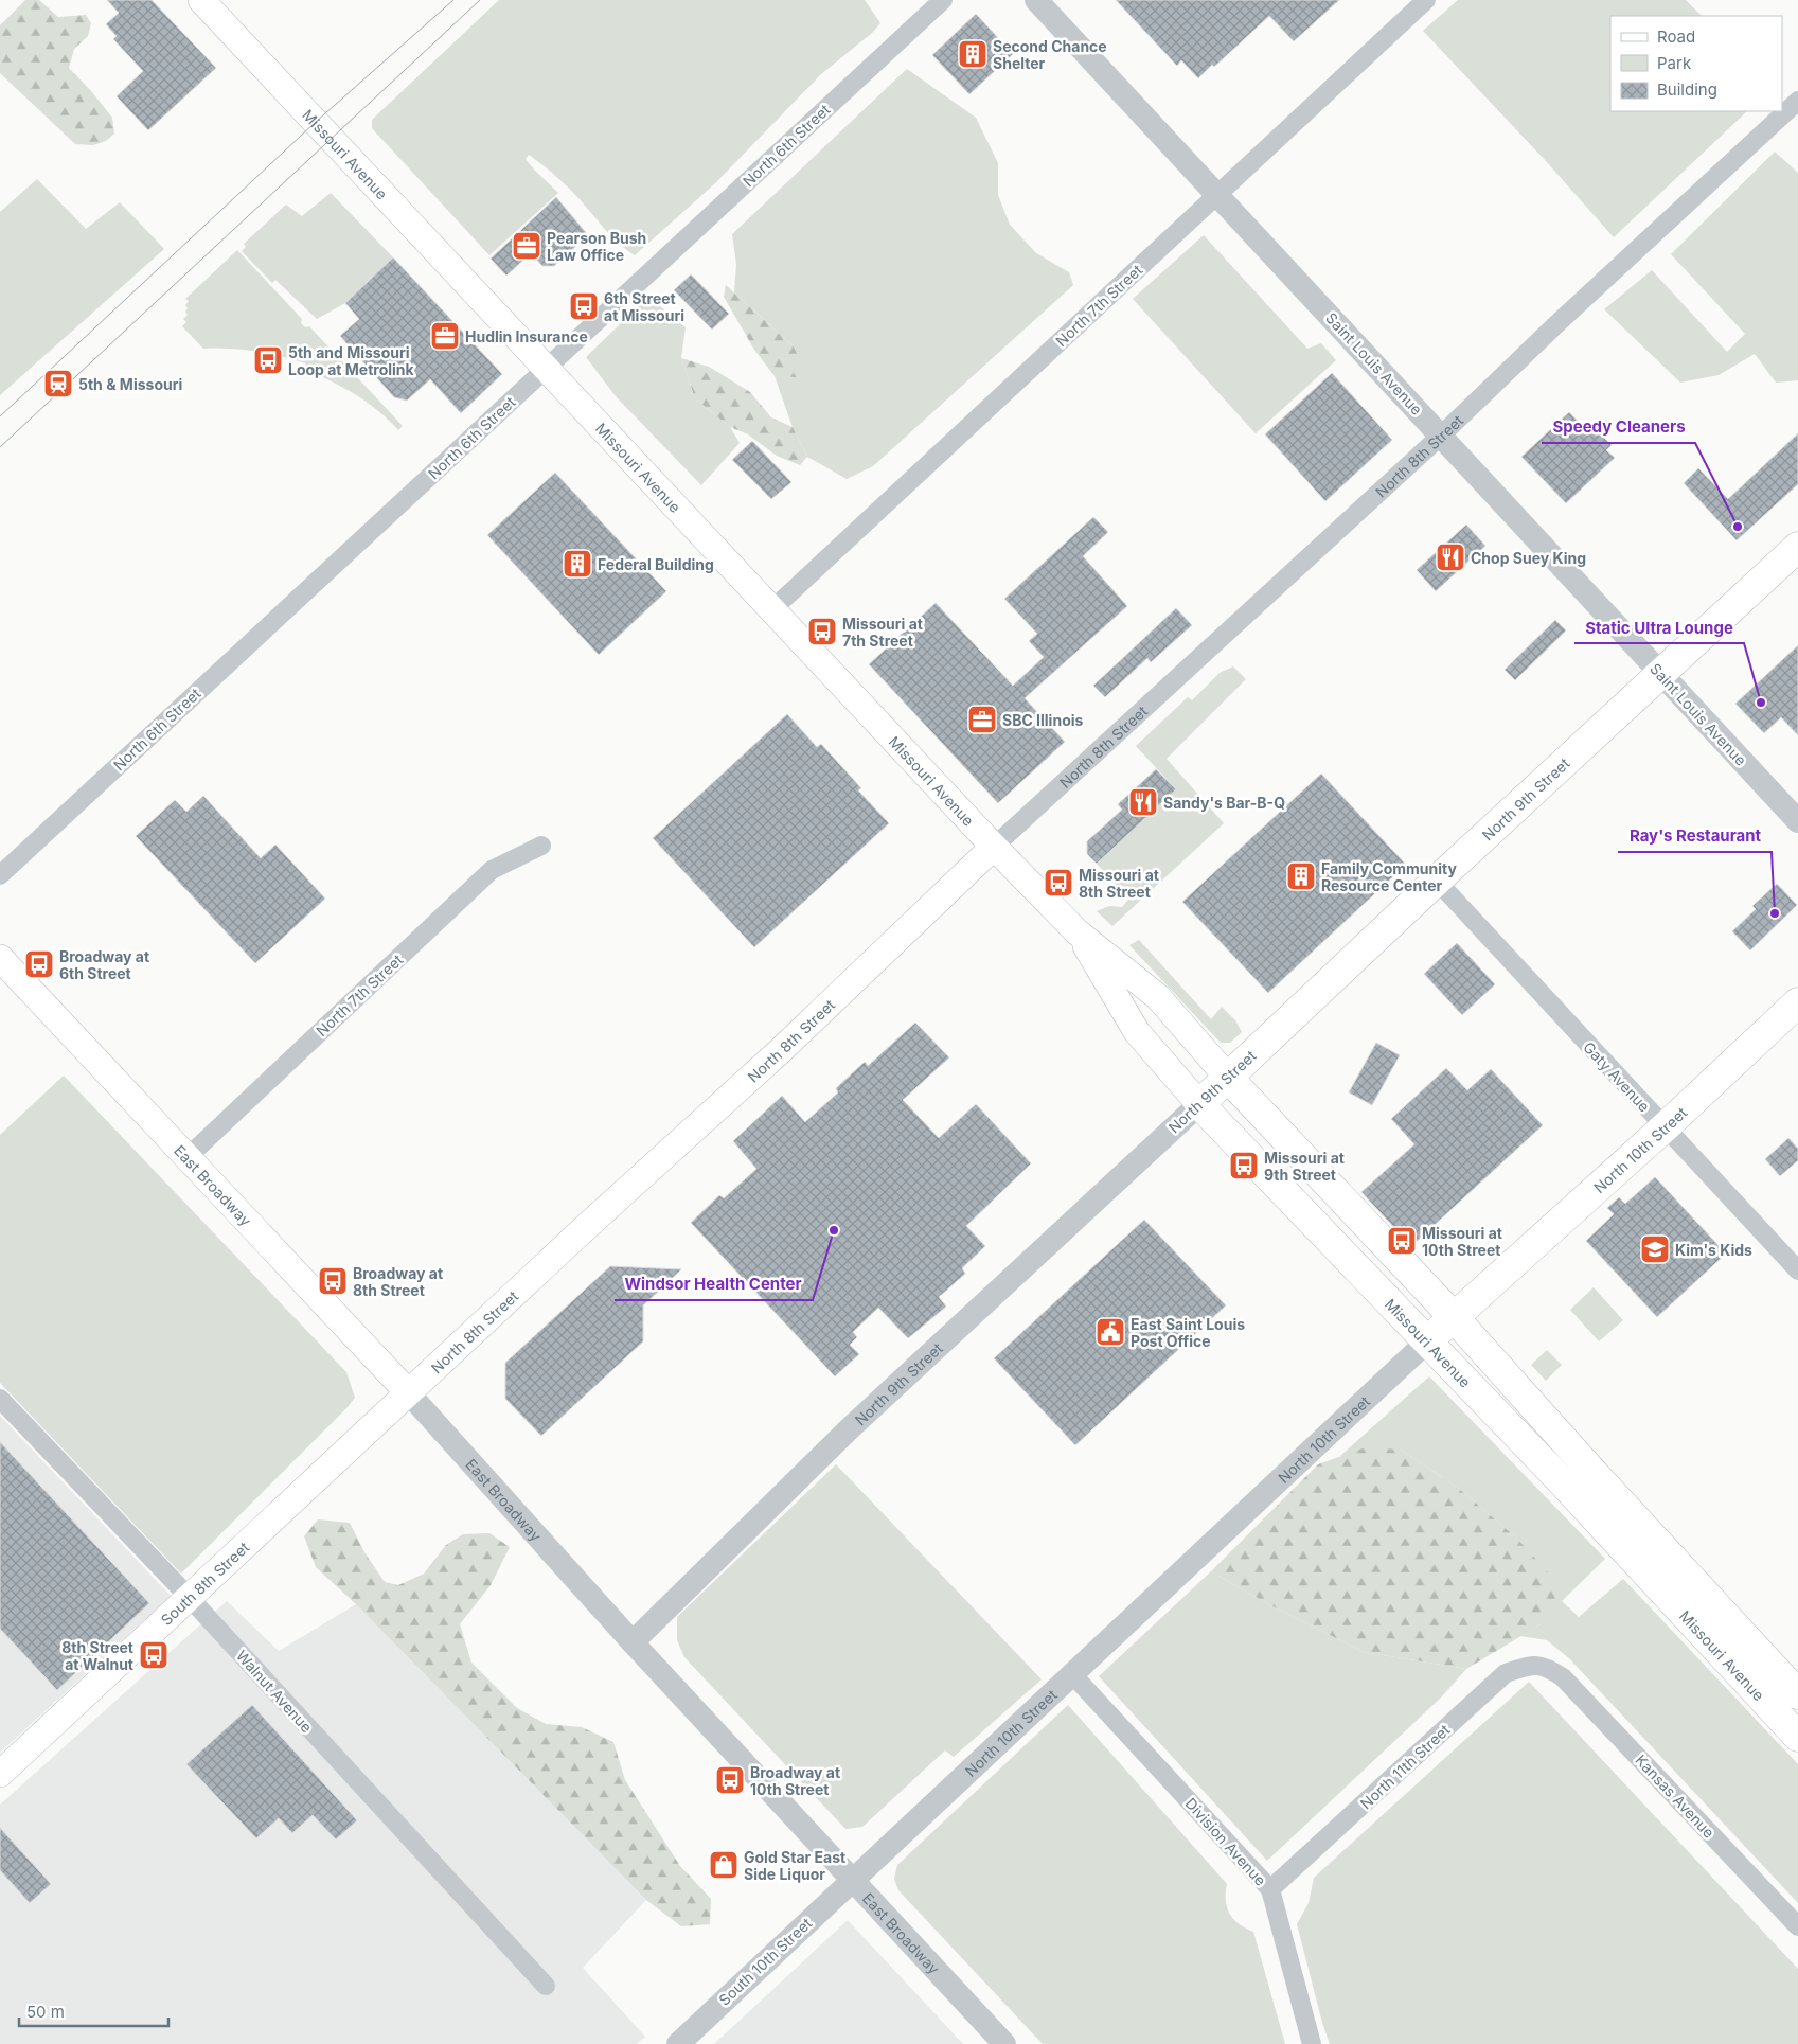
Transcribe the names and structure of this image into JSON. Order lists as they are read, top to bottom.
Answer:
{
  "streets": {
    "main road": [
      "Missouri Avenue",
      "North 8th Street",
      "North 9th Street",
      "North 10th Street",
      "East Broadway",
      "South 8th Street"
    ],
    "street": [
      "North 6th Street",
      "North 7th Street",
      "Saint Louis Avenue",
      "Gaty Avenue",
      "Walnut Avenue",
      "North 11th Street",
      "Kansas Avenue",
      "Division Avenue",
      "South 10th Street"
    ]
  },
  "crossings": [
    ["North 6th Street", "Missouri Avenue"],
    ["Missouri Avenue", "North 7th Street"],
    ["Missouri Avenue", "North 8th Street"],
    ["Missouri Avenue", "North 9th Street"],
    ["Missouri Avenue", "North 10th Street"],
    ["North 7th Street", "Saint Louis Avenue"],
    ["North 7th Street", "East Broadway"],
    ["Saint Louis Avenue", "North 8th Street"],
    ["Saint Louis Avenue", "North 9th Street"],
    ["North 8th Street", "East Broadway"],
    ["North 8th Street", "South 8th Street"],
    ["North 9th Street", "Gaty Avenue"],
    ["North 9th Street", "East Broadway"],
    ["Gaty Avenue", "North 10th Street"],
    ["North 10th Street", "East Broadway"],
    ["North 10th Street", "Division Avenue"],
    ["North 10th Street", "South 10th Street"],
    ["East Broadway", "South 8th Street"],
    ["East Broadway", "South 10th Street"],
    ["South 8th Street", "Walnut Avenue"],
    ["North 11th Street", "Kansas Avenue"],
    ["North 11th Street", "Division Avenue"]
  ],
  "places": {
    "building": ["Second Chance Shelter", "Federal Building", "Family Community Resource Center"],
    "office": ["Pearson Bush Law Office", "Hudlin Insurance", "SBC Illinois"],
    "bus stop": [
      "6th Street at Missouri",
      "5th and Missouri Loop at Metrolink",
      "Missouri at 7th Street",
      "Missouri at 8th Street",
      "Broadway at 6th Street",
      "Missouri at 9th Street",
      "Missouri at 10th Street",
      "Broadway at 8th Street",
      "8th Street at Walnut",
      "Broadway at 10th Street"
    ],
    "station": ["5th & Missouri"],
    "other": [
      "Speedy Cleaners",
      "Static Ultra Lounge",
      "Ray's Restaurant",
      "Windsor Health Center"
    ],
    "restaurant": ["Chop Suey King", "Sandy's Bar-B-Q"],
    "school or university": ["Kim's Kids"],
    "public building": ["East Saint Louis Post Office"],
    "shop": ["Gold Star East Side Liquor"]
  },
  "legend": ["Road", "Park", "Building"],
  "scale_bar": "50 m"
}
